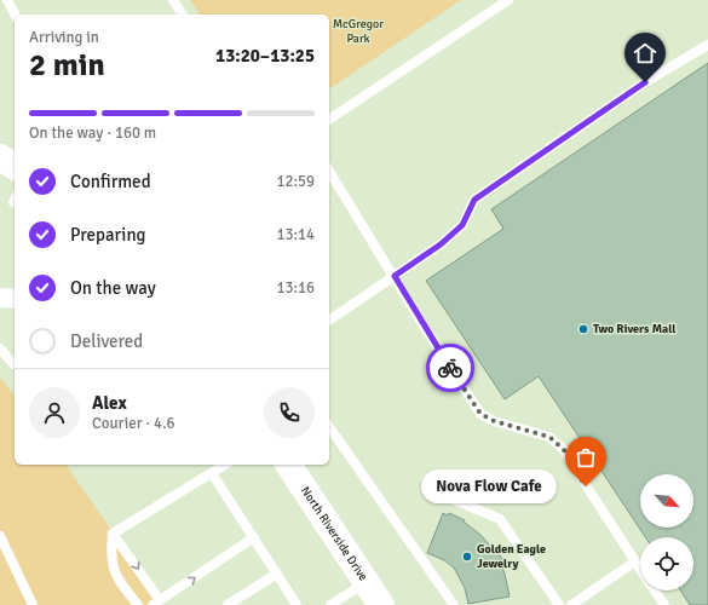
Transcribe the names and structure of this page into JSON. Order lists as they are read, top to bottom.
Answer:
{
  "streets": {
    "highway": ["North Riverside Drive"]
  },
  "parks": ["McGregor Park"],
  "places": ["Two Rivers Mall", "Nova Flow Cafe", "Golden Eagle Jewelry"],
  "north": "bottom right",
  "page": {
    "heading": ["2 min", "Arriving in", "13:20–13:25"],
    "panel": ["Alex", "Courier · 4.6"],
    "bar": "On the way · 160 m",
    "list": [
      ["Confirmed", "12:59"],
      ["Preparing", "13:14"],
      ["On the way", "13:16"],
      "Delivered"
    ],
    "bubble": "Nova Flow Cafe"
  }
}
